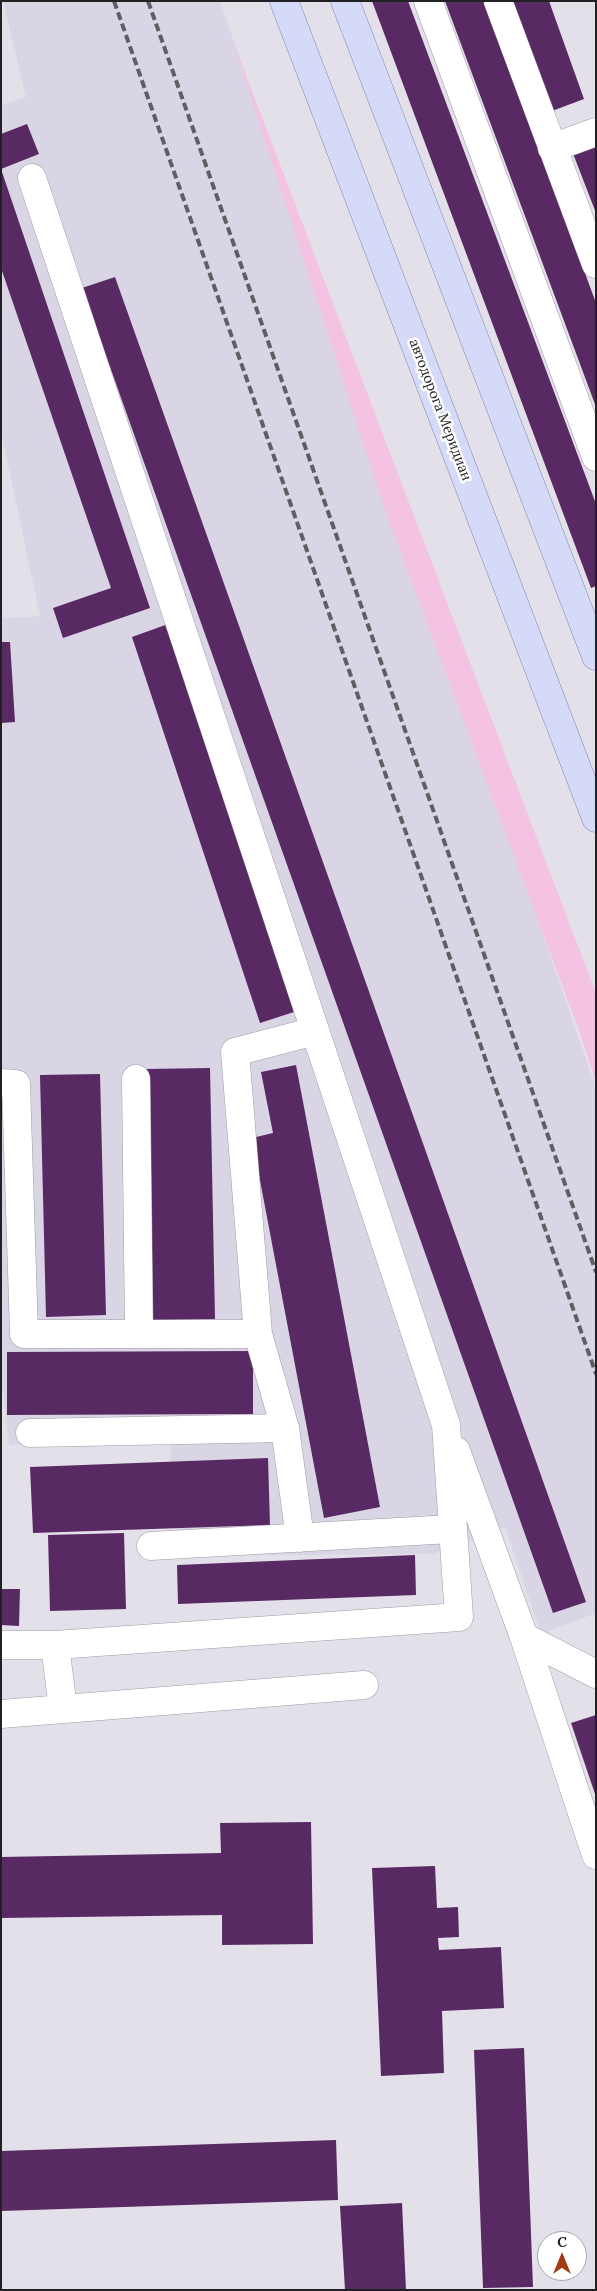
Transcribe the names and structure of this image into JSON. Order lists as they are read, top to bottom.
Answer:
{
  "streets": {
    "main road": ["автодорога Меридиан"]
  },
  "north": "top"
}
